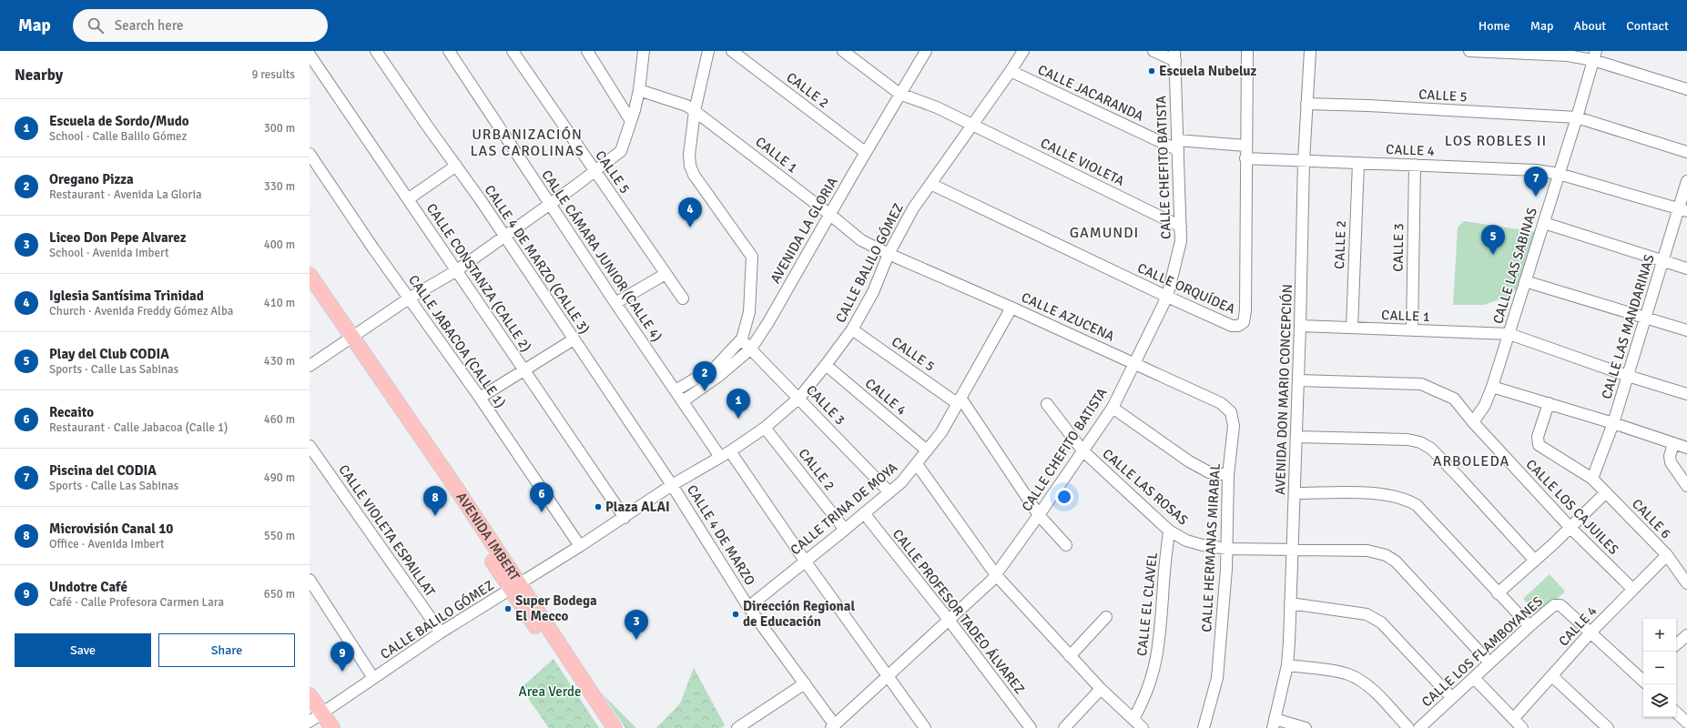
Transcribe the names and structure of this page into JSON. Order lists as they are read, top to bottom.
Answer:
{
  "streets": {
    "main road": ["AVENIDA IMBERT"],
    "street": [
      "CALLE 2",
      "CALLE JACARANDA",
      "CALLE 5",
      "CALLE 4",
      "CALLE 1",
      "CALLE VIOLETA",
      "CALLE CHEFITO BATISTA",
      "AVENIDA LA GLORIA",
      "CALLE 3",
      "CALLE CÁMARA JUNIOR (CALLE 4)",
      "CALLE 4 DE MARZO (CALLE 3)",
      "CALLE BALILO GÓMEZ",
      "CALLE LAS SABINAS",
      "CALLE CONSTANZA (CALLE 2)",
      "CALLE ORQUÍDEA",
      "CALLE AZUCENA",
      "CALLE LAS MANDARINAS",
      "CALLE JABACOA (CALLE 1)",
      "AVENIDA DON MARIO CONCEPCIÓN",
      "CALLE LAS ROSAS",
      "CALLE LOS CAJUILES",
      "CALLE TRINA DE MOYA",
      "CALLE 6",
      "CALLE VIOLETA ESPAILLAT",
      "CALLE 4 DE MARZO",
      "CALLE HERMANAS MIRABAL",
      "CALLE EL CLAVEL",
      "CALLE PROFESOR TADEO ÁLVAREZ",
      "CALLE LOS FLAMBOYANES"
    ]
  },
  "crossings": [
    ["CALLE 2", "CALLE 4"],
    ["CALLE 2", "CALLE 1"],
    ["CALLE 2", "AVENIDA LA GLORIA"],
    ["CALLE 2", "CALLE BALILO GÓMEZ"],
    ["CALLE 2", "CALLE TRINA DE MOYA"],
    ["CALLE JACARANDA", "CALLE CHEFITO BATISTA"],
    ["CALLE JACARANDA", "CALLE BALILO GÓMEZ"],
    ["CALLE 5", "CALLE BALILO GÓMEZ"],
    ["CALLE 5", "CALLE LAS SABINAS"],
    ["CALLE 5", "AVENIDA DON MARIO CONCEPCIÓN"],
    ["CALLE 5", "CALLE TRINA DE MOYA"],
    ["CALLE 4", "CALLE 3"],
    ["CALLE 4", "CALLE BALILO GÓMEZ"],
    ["CALLE 4", "CALLE LAS SABINAS"],
    ["CALLE 4", "CALLE ORQUÍDEA"],
    ["CALLE 4", "CALLE LAS MANDARINAS"],
    ["CALLE 4", "AVENIDA DON MARIO CONCEPCIÓN"],
    ["CALLE 4", "CALLE LOS CAJUILES"],
    ["CALLE 4", "CALLE TRINA DE MOYA"],
    ["CALLE 4", "CALLE 6"],
    ["CALLE 4", "CALLE LOS FLAMBOYANES"],
    ["CALLE 1", "AVENIDA LA GLORIA"],
    ["CALLE 1", "CALLE 3"],
    ["CALLE 1", "CALLE BALILO GÓMEZ"],
    ["CALLE 1", "CALLE LAS SABINAS"],
    ["CALLE 1", "CALLE AZUCENA"],
    ["CALLE 1", "CALLE LAS MANDARINAS"],
    ["CALLE 1", "AVENIDA DON MARIO CONCEPCIÓN"],
    ["CALLE VIOLETA", "CALLE CHEFITO BATISTA"],
    ["CALLE VIOLETA", "AVENIDA LA GLORIA"],
    ["CALLE VIOLETA", "CALLE BALILO GÓMEZ"],
    ["CALLE CHEFITO BATISTA", "CALLE CÁMARA JUNIOR (CALLE 4)"],
    ["CALLE CHEFITO BATISTA", "CALLE ORQUÍDEA"],
    ["CALLE CHEFITO BATISTA", "CALLE AZUCENA"],
    ["CALLE CHEFITO BATISTA", "CALLE LAS ROSAS"],
    ["CALLE CHEFITO BATISTA", "CALLE 4 DE MARZO"],
    ["CALLE CHEFITO BATISTA", "CALLE PROFESOR TADEO ÁLVAREZ"],
    ["AVENIDA LA GLORIA", "CALLE 3"],
    ["AVENIDA LA GLORIA", "CALLE CÁMARA JUNIOR (CALLE 4)"],
    ["CALLE 3", "CALLE BALILO GÓMEZ"],
    ["CALLE 3", "CALLE TRINA DE MOYA"],
    ["CALLE CÁMARA JUNIOR (CALLE 4)", "CALLE BALILO GÓMEZ"],
    ["CALLE CÁMARA JUNIOR (CALLE 4)", "CALLE TRINA DE MOYA"],
    ["CALLE 4 DE MARZO (CALLE 3)", "CALLE BALILO GÓMEZ"],
    ["CALLE 4 DE MARZO (CALLE 3)", "CALLE 4 DE MARZO"],
    ["CALLE BALILO GÓMEZ", "CALLE CONSTANZA (CALLE 2)"],
    ["CALLE BALILO GÓMEZ", "CALLE ORQUÍDEA"],
    ["CALLE BALILO GÓMEZ", "CALLE AZUCENA"],
    ["CALLE BALILO GÓMEZ", "CALLE JABACOA (CALLE 1)"],
    ["CALLE BALILO GÓMEZ", "CALLE VIOLETA ESPAILLAT"],
    ["CALLE BALILO GÓMEZ", "CALLE 4 DE MARZO"],
    ["CALLE BALILO GÓMEZ", "AVENIDA IMBERT"],
    ["CALLE LAS SABINAS", "CALLE LOS CAJUILES"],
    ["CALLE AZUCENA", "CALLE TRINA DE MOYA"],
    ["CALLE AZUCENA", "CALLE HERMANAS MIRABAL"],
    ["CALLE LAS MANDARINAS", "CALLE 6"],
    ["AVENIDA DON MARIO CONCEPCIÓN", "CALLE LAS ROSAS"],
    ["AVENIDA DON MARIO CONCEPCIÓN", "CALLE LOS CAJUILES"],
    ["CALLE LAS ROSAS", "CALLE HERMANAS MIRABAL"],
    ["CALLE LAS ROSAS", "CALLE EL CLAVEL"],
    ["CALLE LAS ROSAS", "CALLE LOS FLAMBOYANES"],
    ["CALLE TRINA DE MOYA", "CALLE 4 DE MARZO"],
    ["CALLE TRINA DE MOYA", "CALLE PROFESOR TADEO ÁLVAREZ"]
  ],
  "districts": [
    "URBANIZACIÓN LAS CAROLINAS",
    "LOS ROBLES II",
    "GAMUNDI",
    "ARBOLEDA"
  ],
  "parks": ["Area Verde"],
  "places": [
    "Escuela Nubeluz",
    "Plaza ALAI",
    "Super Bodega El Mecco",
    "Dirección Regional de Educación"
  ],
  "page": {
    "header": "Map",
    "search": "Search here",
    "nav": [
      "Home",
      "Map",
      "About",
      "Contact"
    ],
    "heading": ["Nearby", "9 results"],
    "list": [
      {
        "mark": "1",
        "name": "Escuela de Sordo/Mudo",
        "note": "School · Calle Balilo Gómez",
        "value": "300 m"
      },
      {
        "mark": "2",
        "name": "Oregano Pizza",
        "note": "Restaurant · Avenida La Gloria",
        "value": "330 m"
      },
      {
        "mark": "3",
        "name": "Liceo Don Pepe Alvarez",
        "note": "School · Avenida Imbert",
        "value": "400 m"
      },
      {
        "mark": "4",
        "name": "Iglesia Santísima Trinidad",
        "note": "Church · Avenida Freddy Gómez Alba",
        "value": "410 m"
      },
      {
        "mark": "5",
        "name": "Play del Club CODIA",
        "note": "Sports · Calle Las Sabinas",
        "value": "430 m"
      },
      {
        "mark": "6",
        "name": "Recaito",
        "note": "Restaurant · Calle Jabacoa (Calle 1)",
        "value": "460 m"
      },
      {
        "mark": "7",
        "name": "Piscina del CODIA",
        "note": "Sports · Calle Las Sabinas",
        "value": "490 m"
      },
      {
        "mark": "8",
        "name": "Microvisión Canal 10",
        "note": "Office · Avenida Imbert",
        "value": "550 m"
      },
      {
        "mark": "9",
        "name": "Undotre Café",
        "note": "Café · Calle Profesora Carmen Lara",
        "value": "650 m"
      }
    ],
    "pins": [
      "7",
      "4",
      "5",
      "2",
      "1",
      "6",
      "8",
      "3",
      "9"
    ],
    "map_buttons": ["+", "−"],
    "buttons": ["Save", "Share"]
  }
}
